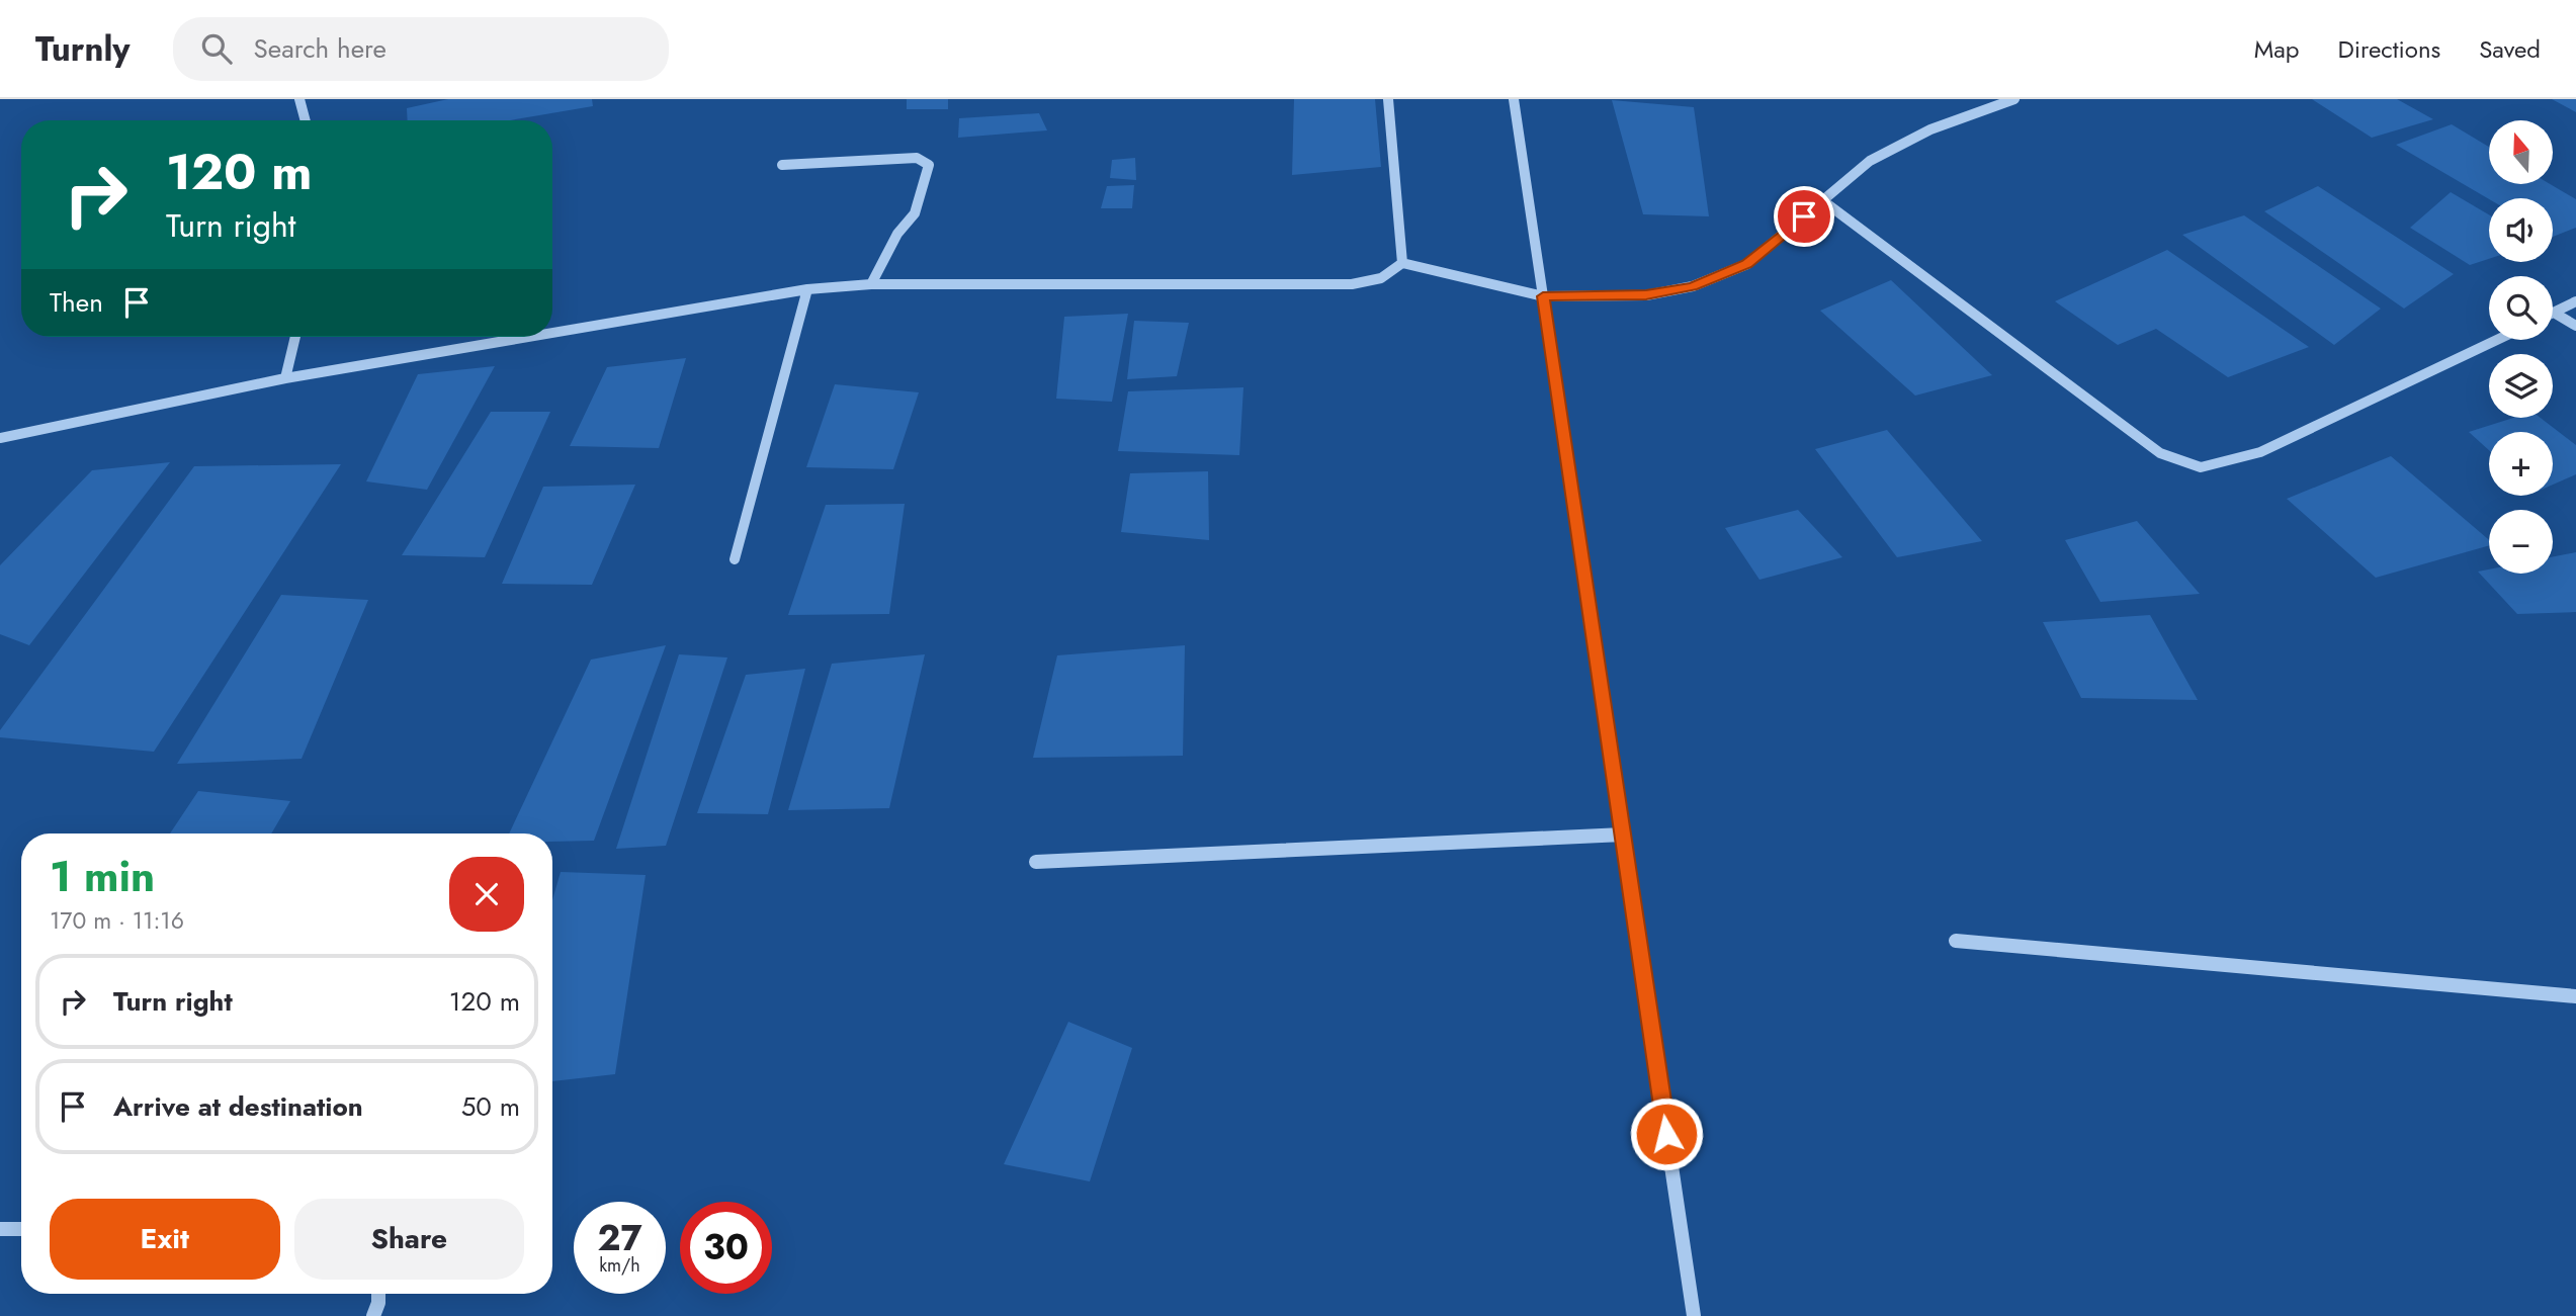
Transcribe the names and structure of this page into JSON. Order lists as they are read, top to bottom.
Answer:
{
  "north": "top",
  "page": {
    "header": "Turnly",
    "search": "Search here",
    "nav": ["Map", "Directions", "Saved"],
    "map_buttons": ["+", "−"],
    "turn": ["120 m", "Turn right"],
    "then": "Then",
    "heading": ["1 min", "170 m · 11:16"],
    "list": [
      {
        "name": "Turn right",
        "value": "120 m"
      },
      {
        "name": "Arrive at destination",
        "value": "50 m"
      }
    ],
    "buttons": ["Exit", "Share"],
    "speed": "27 km/h",
    "limit": "30"
  }
}
